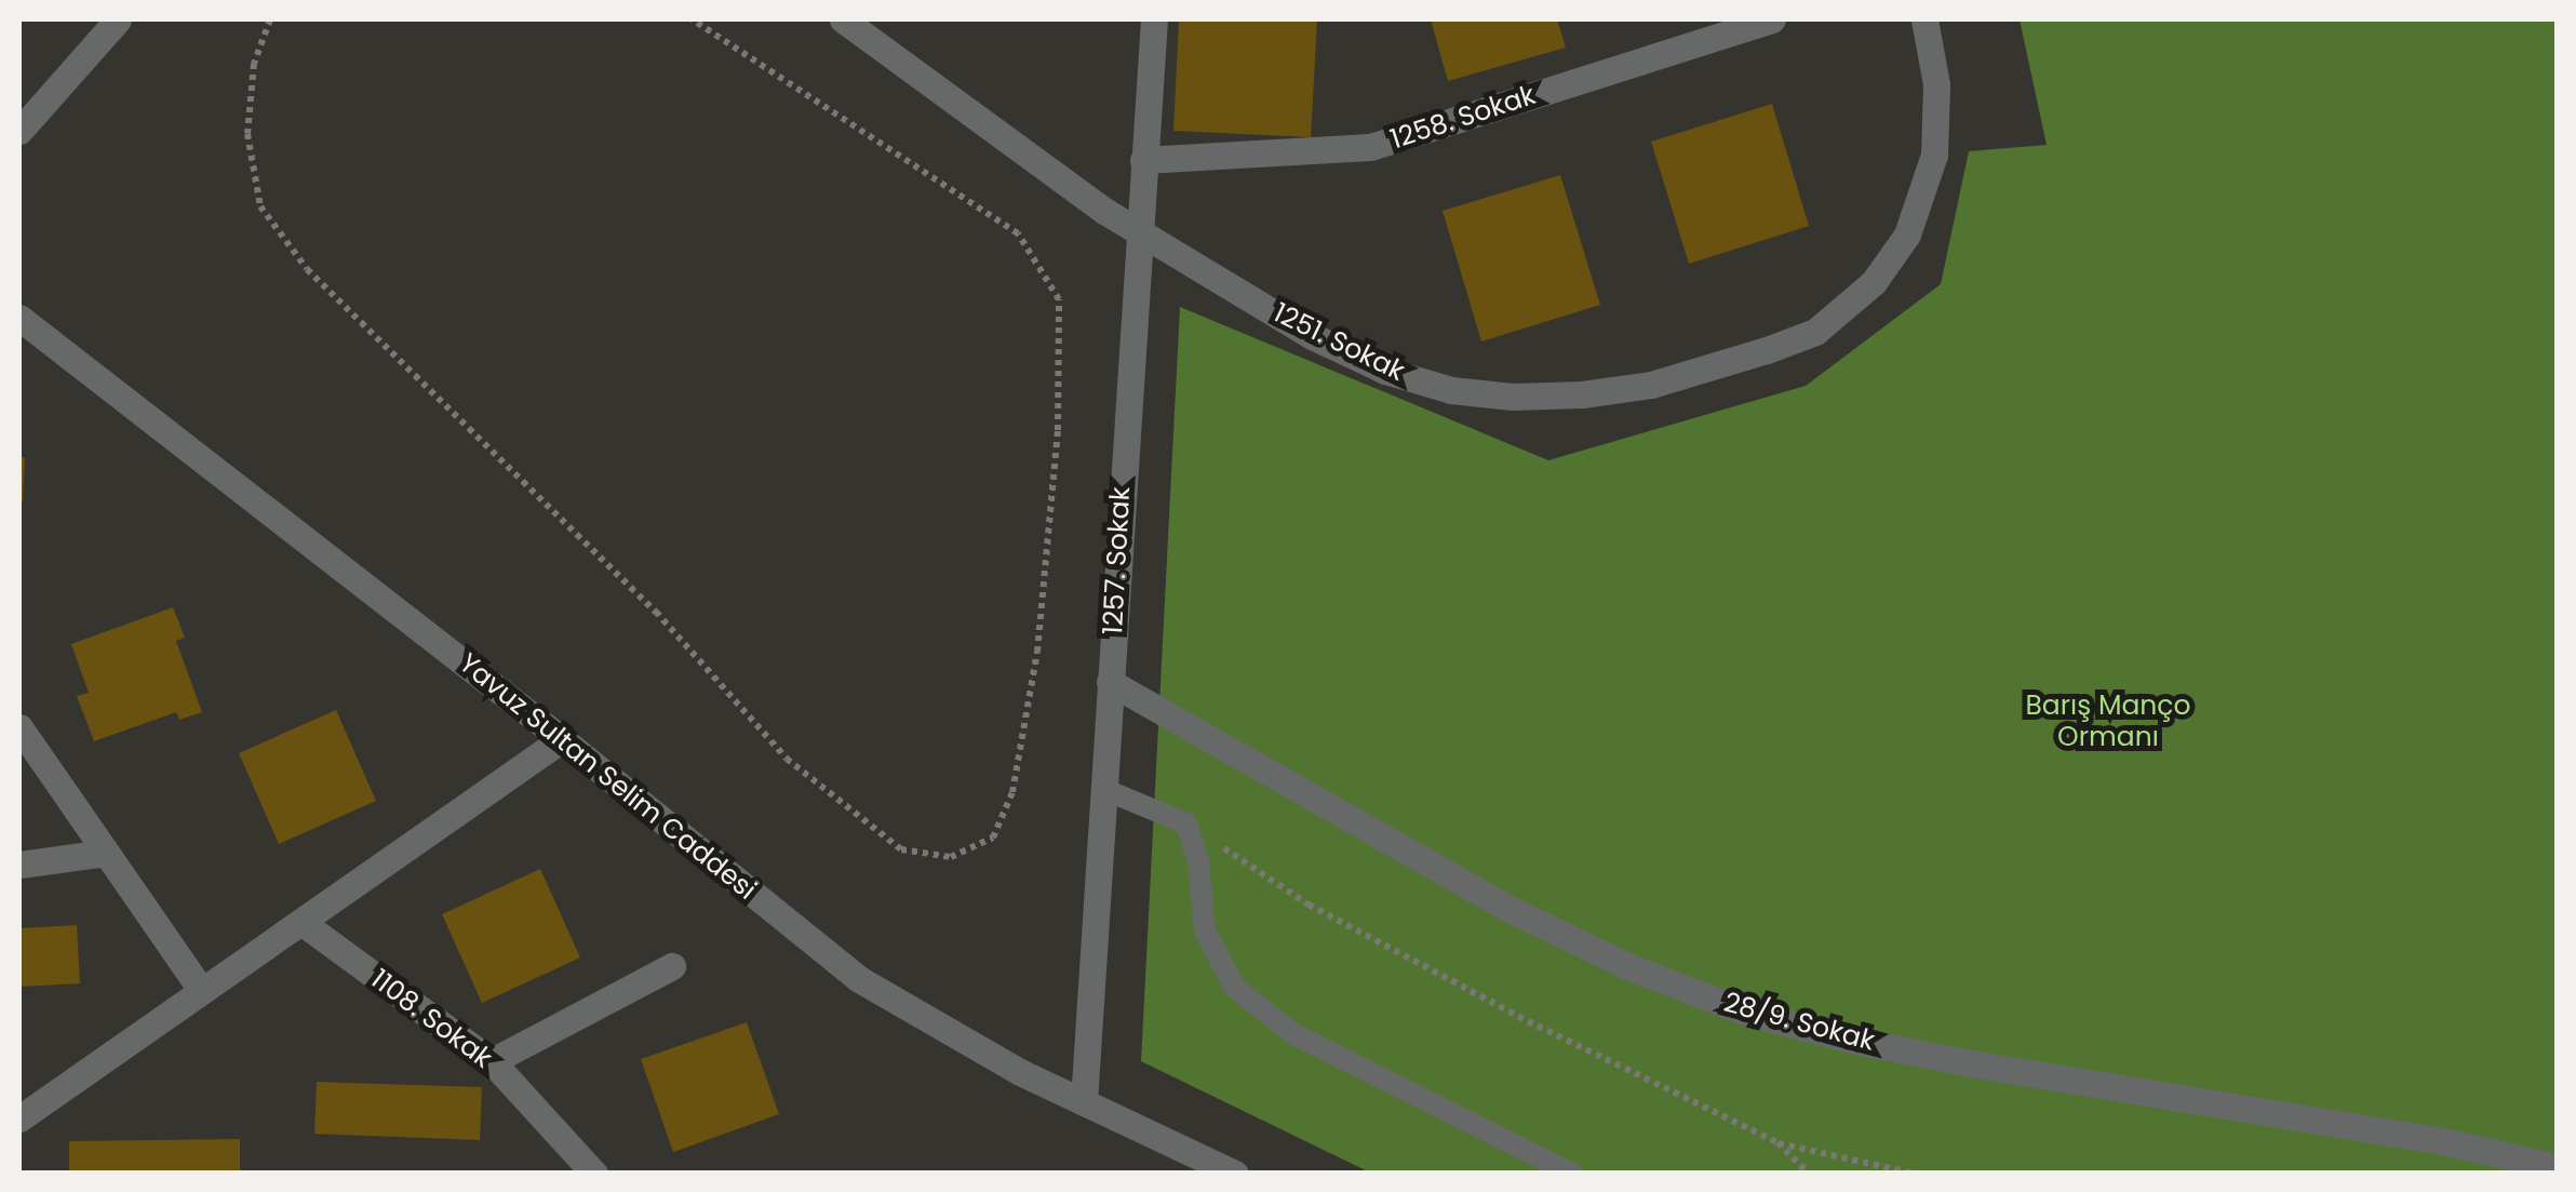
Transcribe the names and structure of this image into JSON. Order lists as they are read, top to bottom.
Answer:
{
  "streets": {
    "street": [
      "1258. Sokak",
      "1251. Sokak",
      "1257. Sokak",
      "Yavuz Sultan Selim Caddesi",
      "1108. Sokak",
      "28/9. Sokak"
    ]
  },
  "crossings": [
    ["1258. Sokak", "1257. Sokak"],
    ["1251. Sokak", "1257. Sokak"],
    ["1257. Sokak", "Yavuz Sultan Selim Caddesi"],
    ["1257. Sokak", "28/9. Sokak"]
  ],
  "parks": ["Barış Manço Ormanı"]
}
